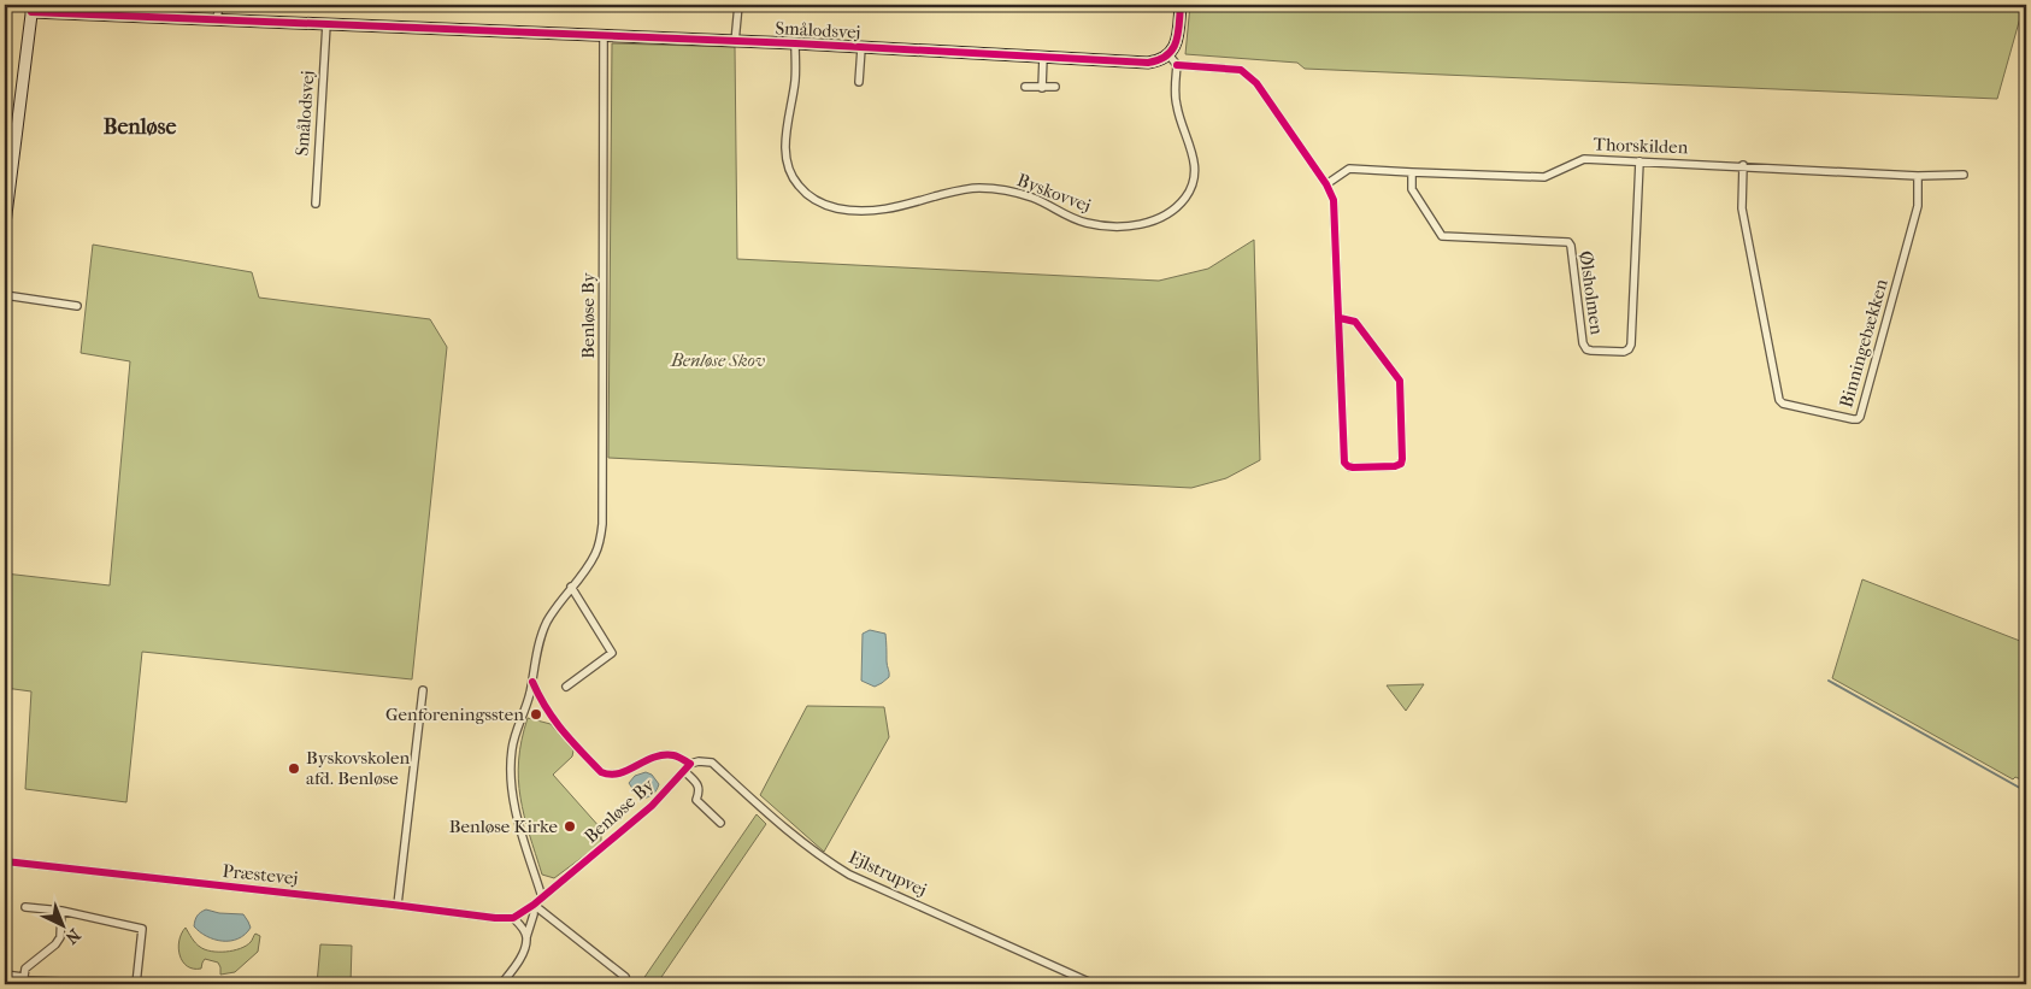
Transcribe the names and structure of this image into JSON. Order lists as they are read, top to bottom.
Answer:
{
  "streets": {
    "street": [
      "Smålodsvej",
      "Thorskilden",
      "Byskovvej",
      "Ølsholmen",
      "Benløse By",
      "Binningebækken",
      "Ejlstrupvej",
      "Præstevej"
    ]
  },
  "crossings": [
    ["Smålodsvej", "Byskovvej"],
    ["Smålodsvej", "Benløse By"],
    ["Thorskilden", "Ølsholmen"],
    ["Thorskilden", "Binningebækken"],
    ["Benløse By", "Ejlstrupvej"],
    ["Benløse By", "Præstevej"]
  ],
  "districts": ["Benløse"],
  "parks": ["Benløse Skov"],
  "places": ["Genforeningssten", "Byskovskolen afd. Benløse", "Benløse Kirke"],
  "north": "bottom right"
}
